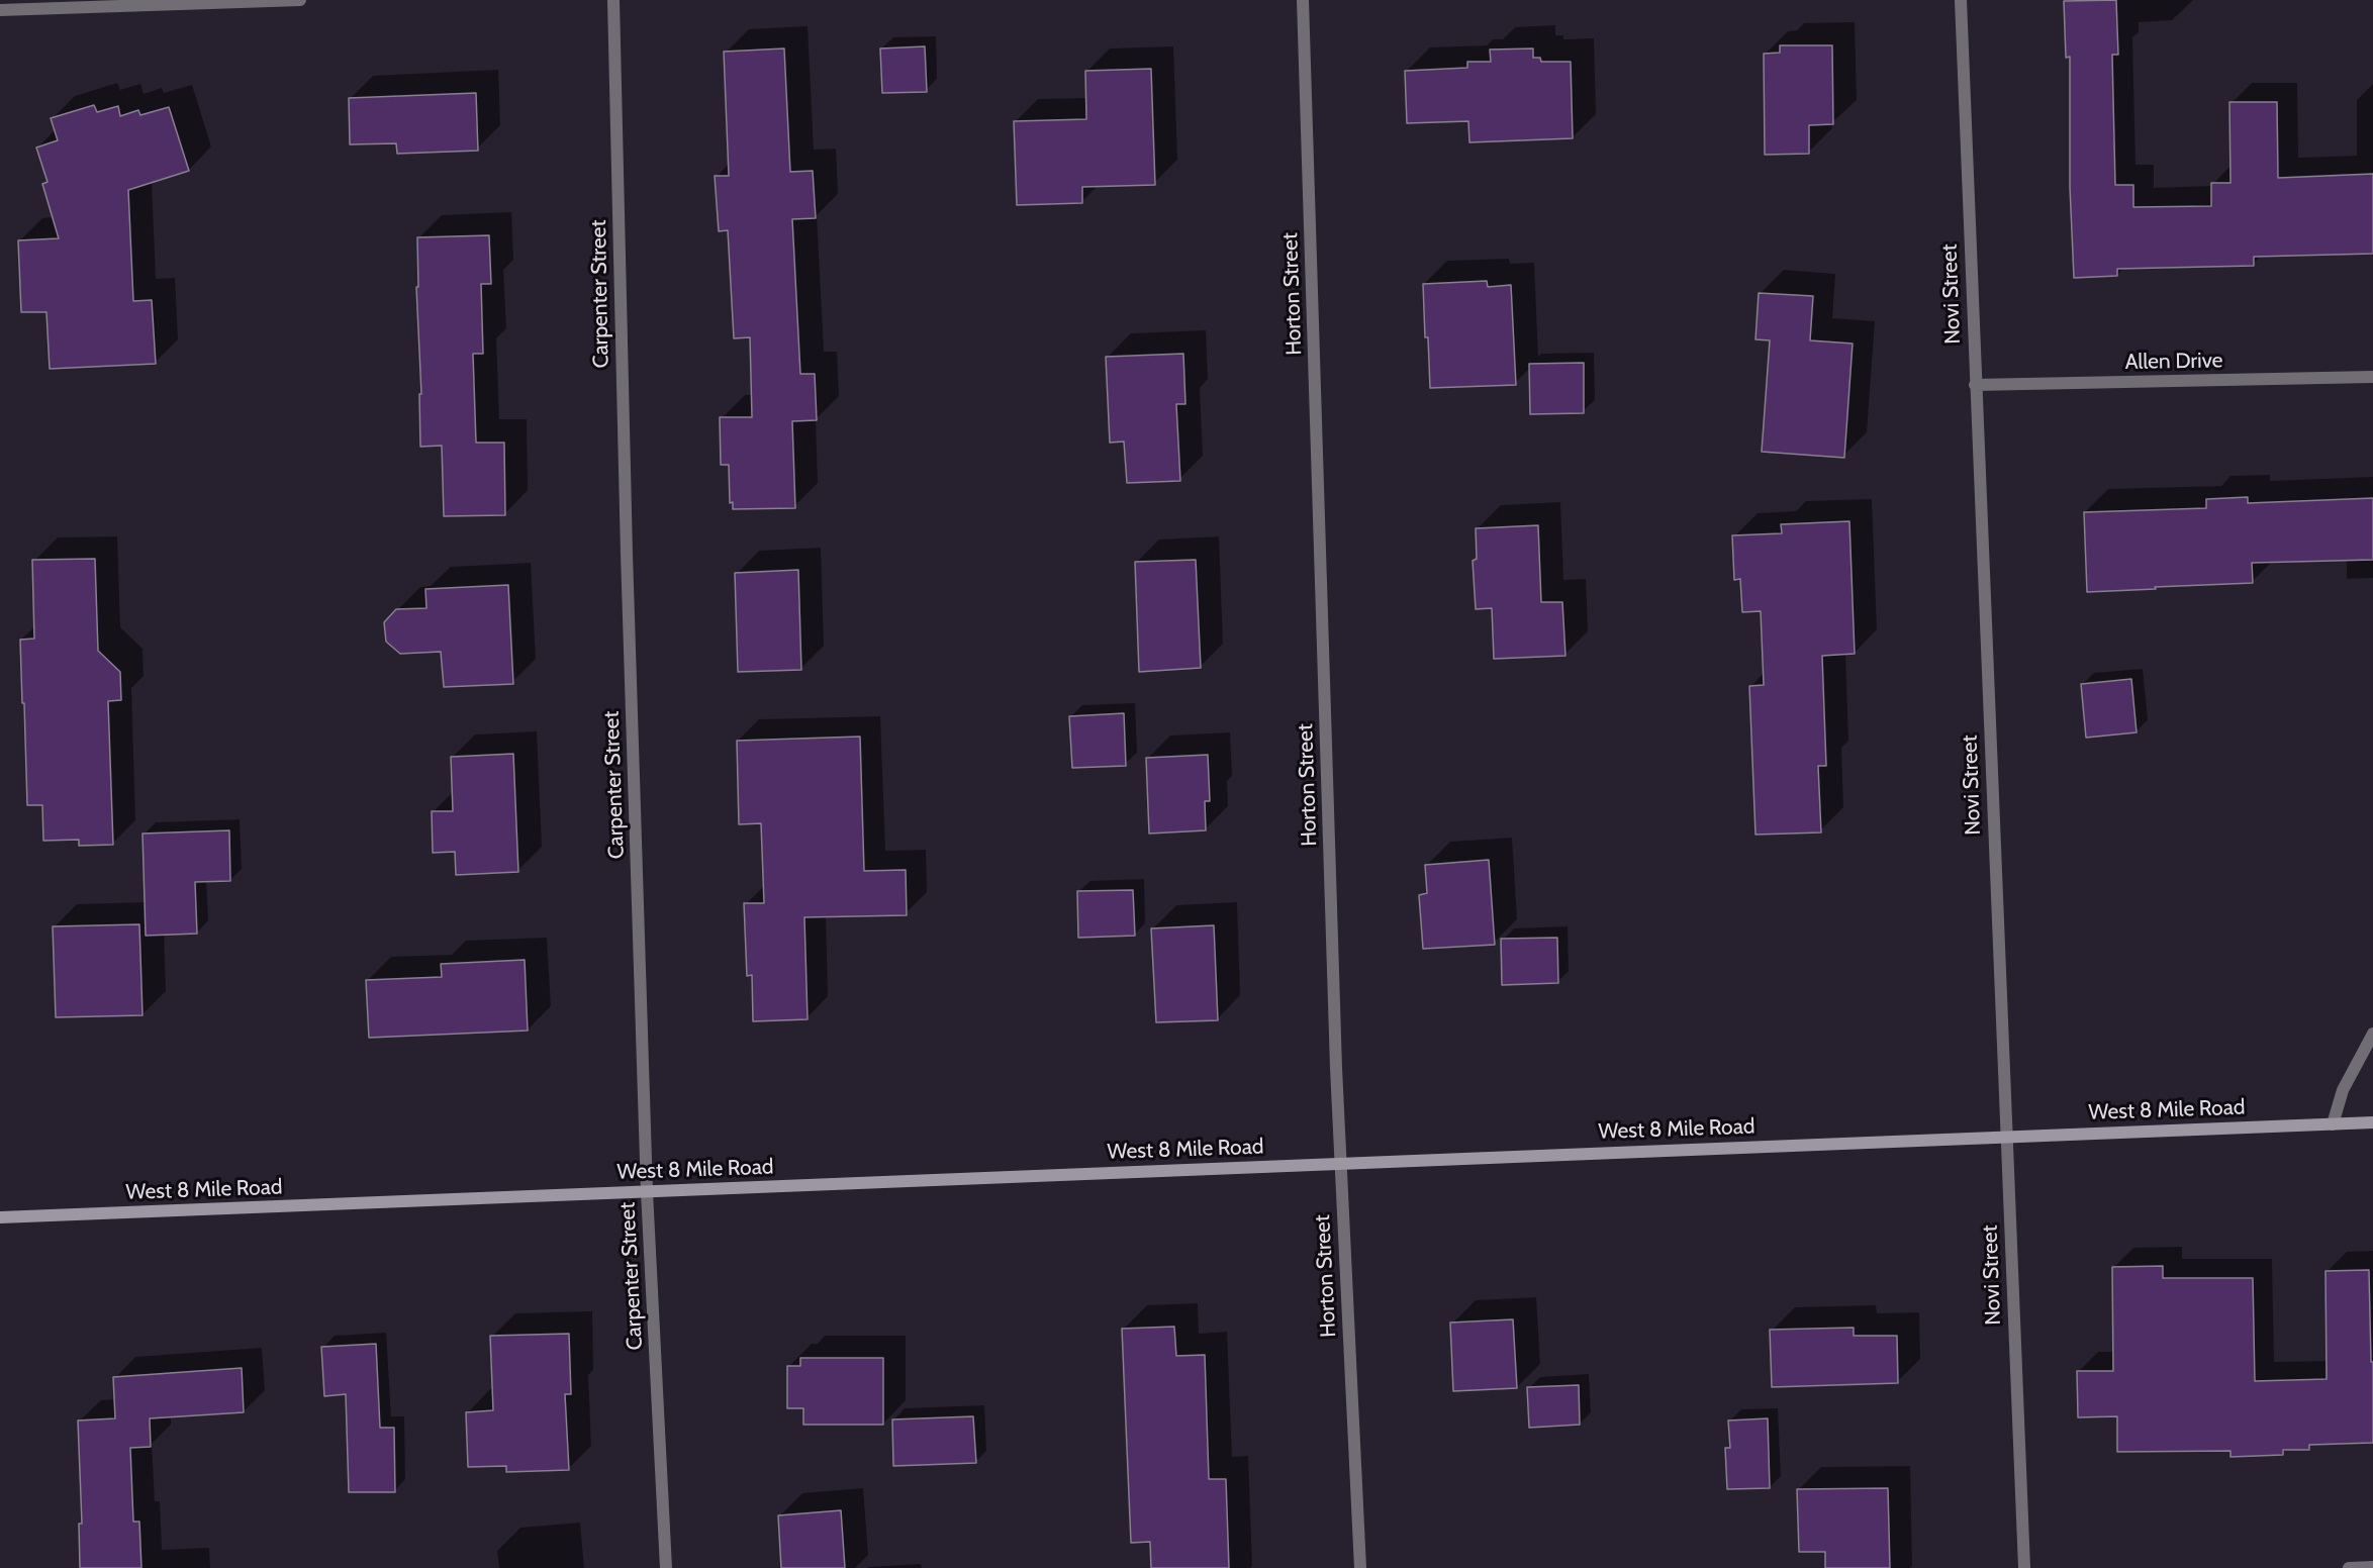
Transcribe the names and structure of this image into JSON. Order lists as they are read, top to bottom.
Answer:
{
  "streets": {
    "main road": ["West 8 Mile Road"],
    "street": [
      "Carpenter Street",
      "Horton Street",
      "Novi Street",
      "Allen Drive"
    ]
  },
  "crossings": [
    ["Carpenter Street", "West 8 Mile Road"],
    ["Horton Street", "West 8 Mile Road"],
    ["Novi Street", "Allen Drive"],
    ["Novi Street", "West 8 Mile Road"]
  ]
}
